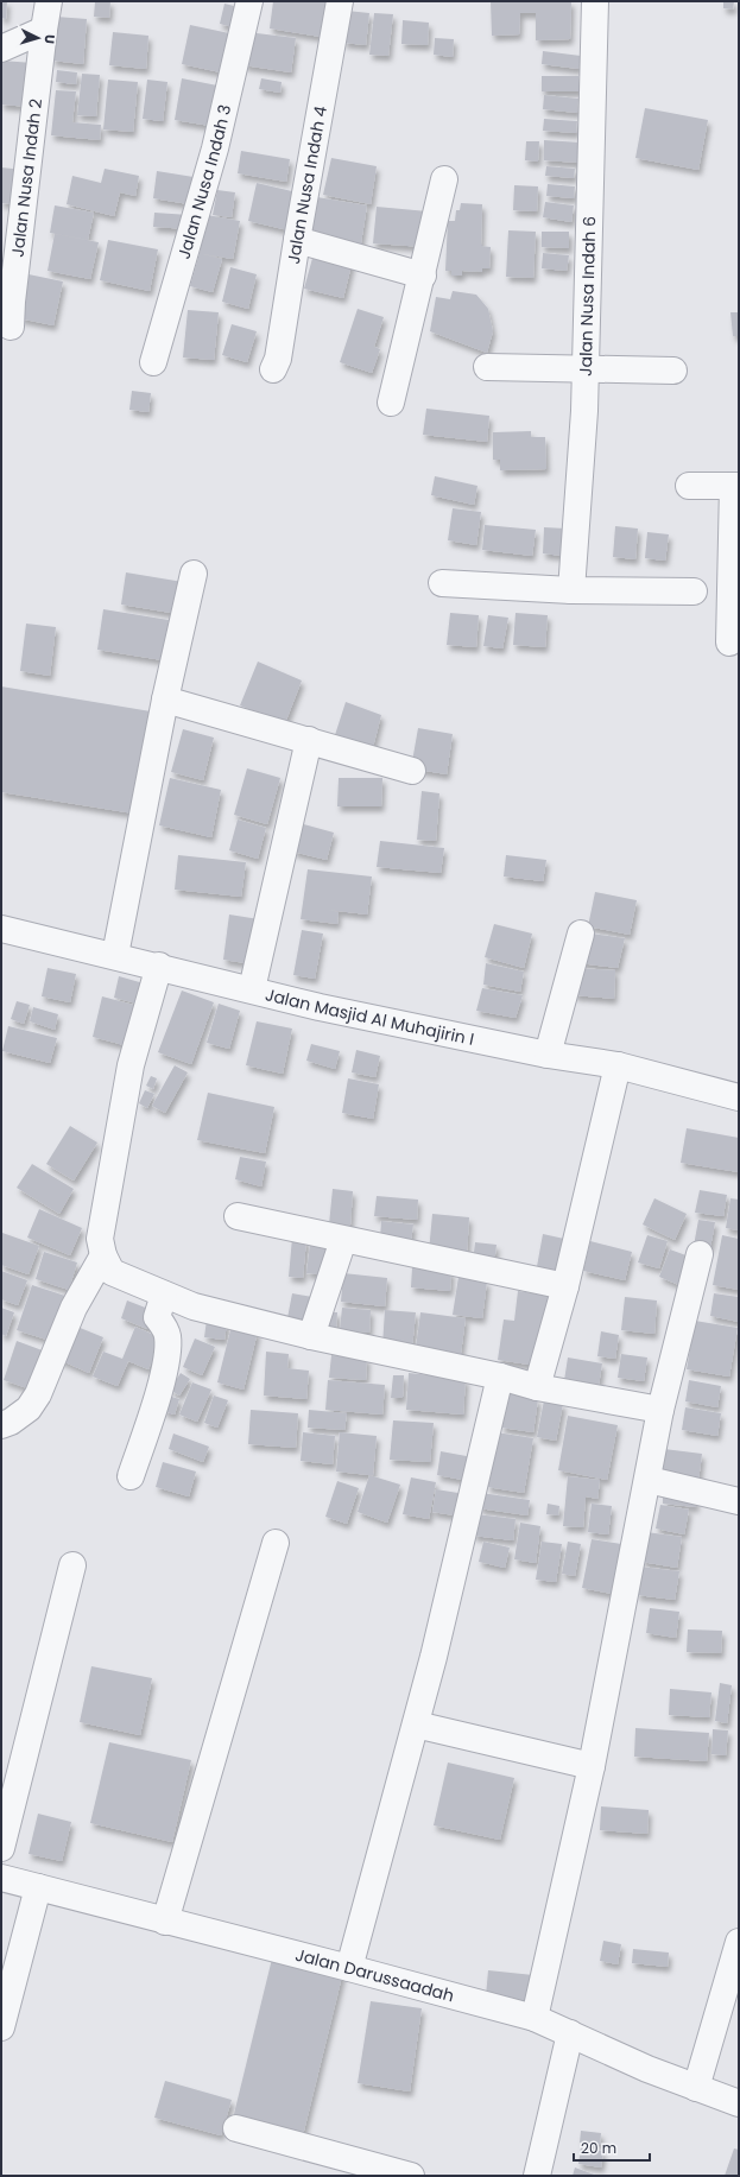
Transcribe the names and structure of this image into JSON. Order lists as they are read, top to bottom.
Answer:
{
  "streets": {
    "street": [
      "Jalan Nusa Indah 2",
      "Jalan Nusa Indah 3",
      "Jalan Nusa Indah 4",
      "Jalan Nusa Indah 6",
      "Jalan Masjid Al Muhajirin I",
      "Jalan Darussaadah"
    ]
  },
  "scale_bar": "20 m",
  "north": "right"
}
